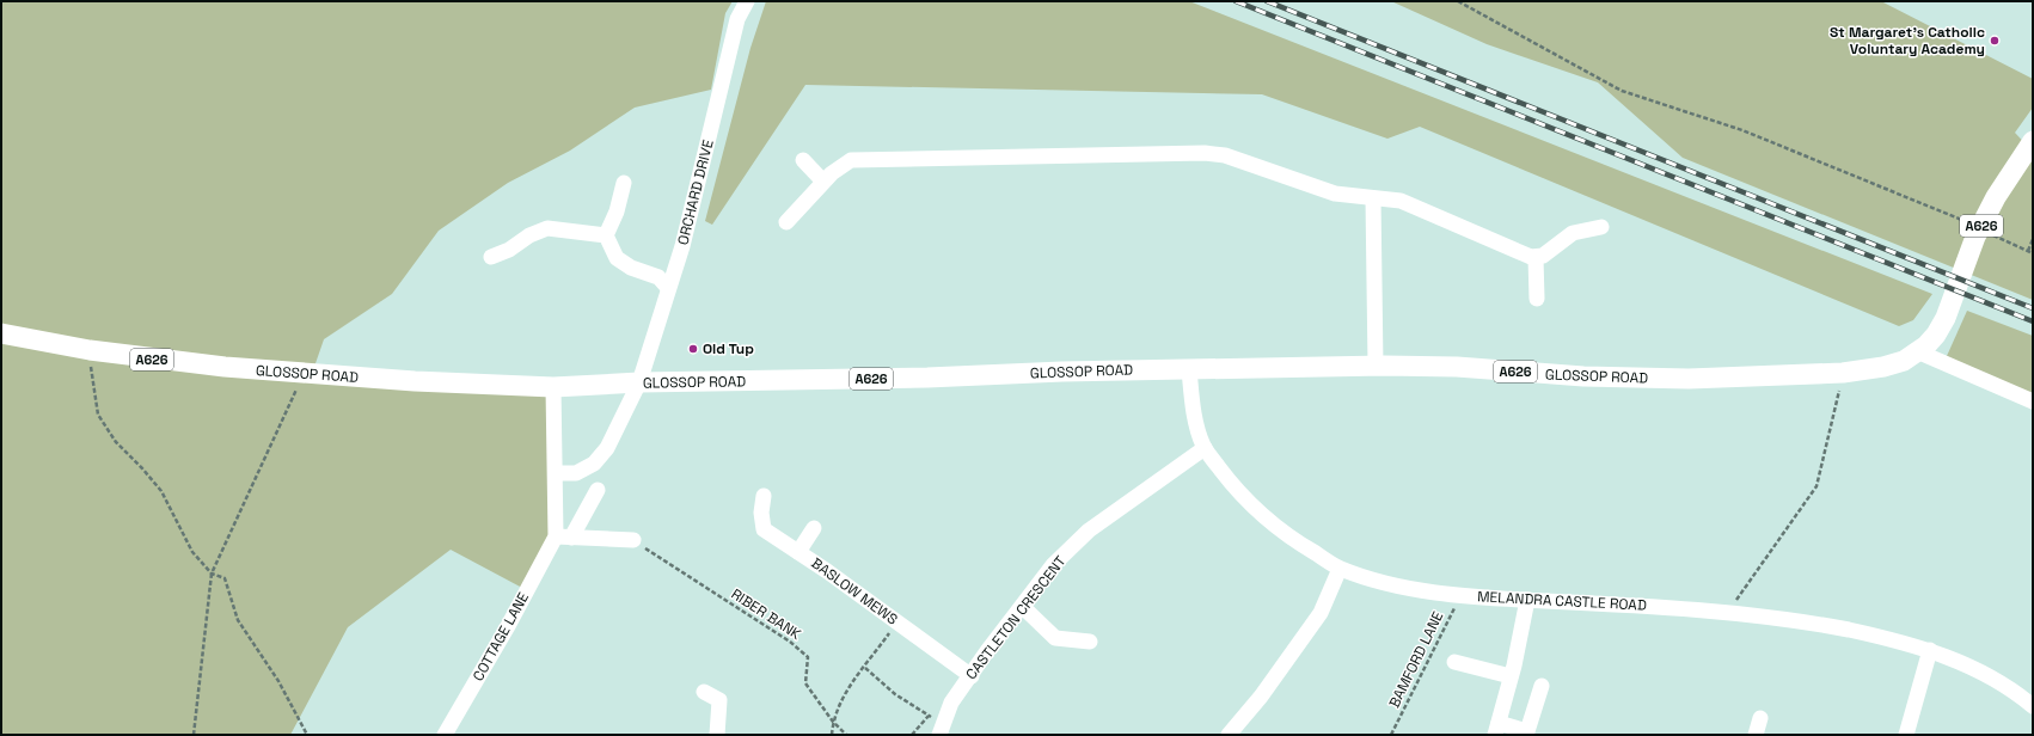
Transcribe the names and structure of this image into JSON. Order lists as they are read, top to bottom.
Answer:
{
  "streets": {
    "main road": ["A626", "GLOSSOP ROAD"],
    "street": [
      "ORCHARD DRIVE",
      "BASLOW MEWS",
      "MELANDRA CASTLE ROAD",
      "CASTLETON CRESCENT",
      "COTTAGE LANE"
    ],
    "path": ["RIBER BANK", "BAMFORD LANE"]
  },
  "crossings": [
    ["ORCHARD DRIVE", "GLOSSOP ROAD"],
    ["GLOSSOP ROAD", "MELANDRA CASTLE ROAD"],
    ["GLOSSOP ROAD", "COTTAGE LANE"],
    ["BASLOW MEWS", "CASTLETON CRESCENT"],
    ["MELANDRA CASTLE ROAD", "CASTLETON CRESCENT"],
    ["MELANDRA CASTLE ROAD", "BAMFORD LANE"]
  ],
  "places": ["St Margaret's Catholic Voluntary Academy", "Old Tup"]
}
